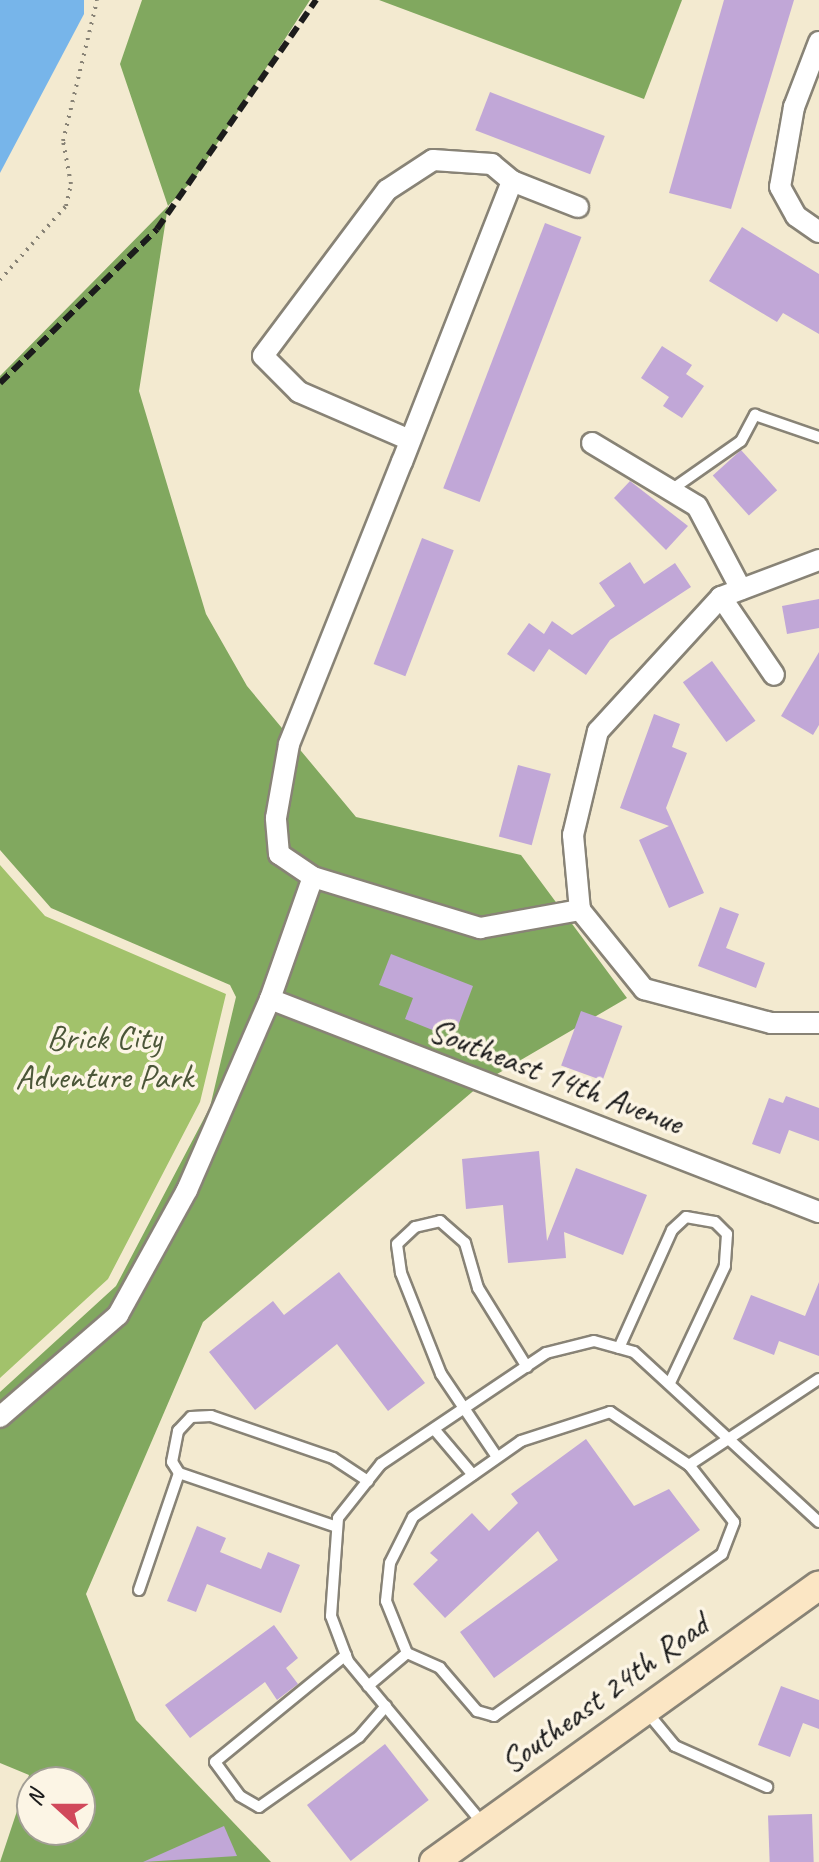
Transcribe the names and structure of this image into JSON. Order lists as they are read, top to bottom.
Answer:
{
  "streets": {
    "street": ["Southeast 14th Avenue", "Southeast 24th Road"]
  },
  "parks": ["Brick City Adventure Park"],
  "north": "left"
}
